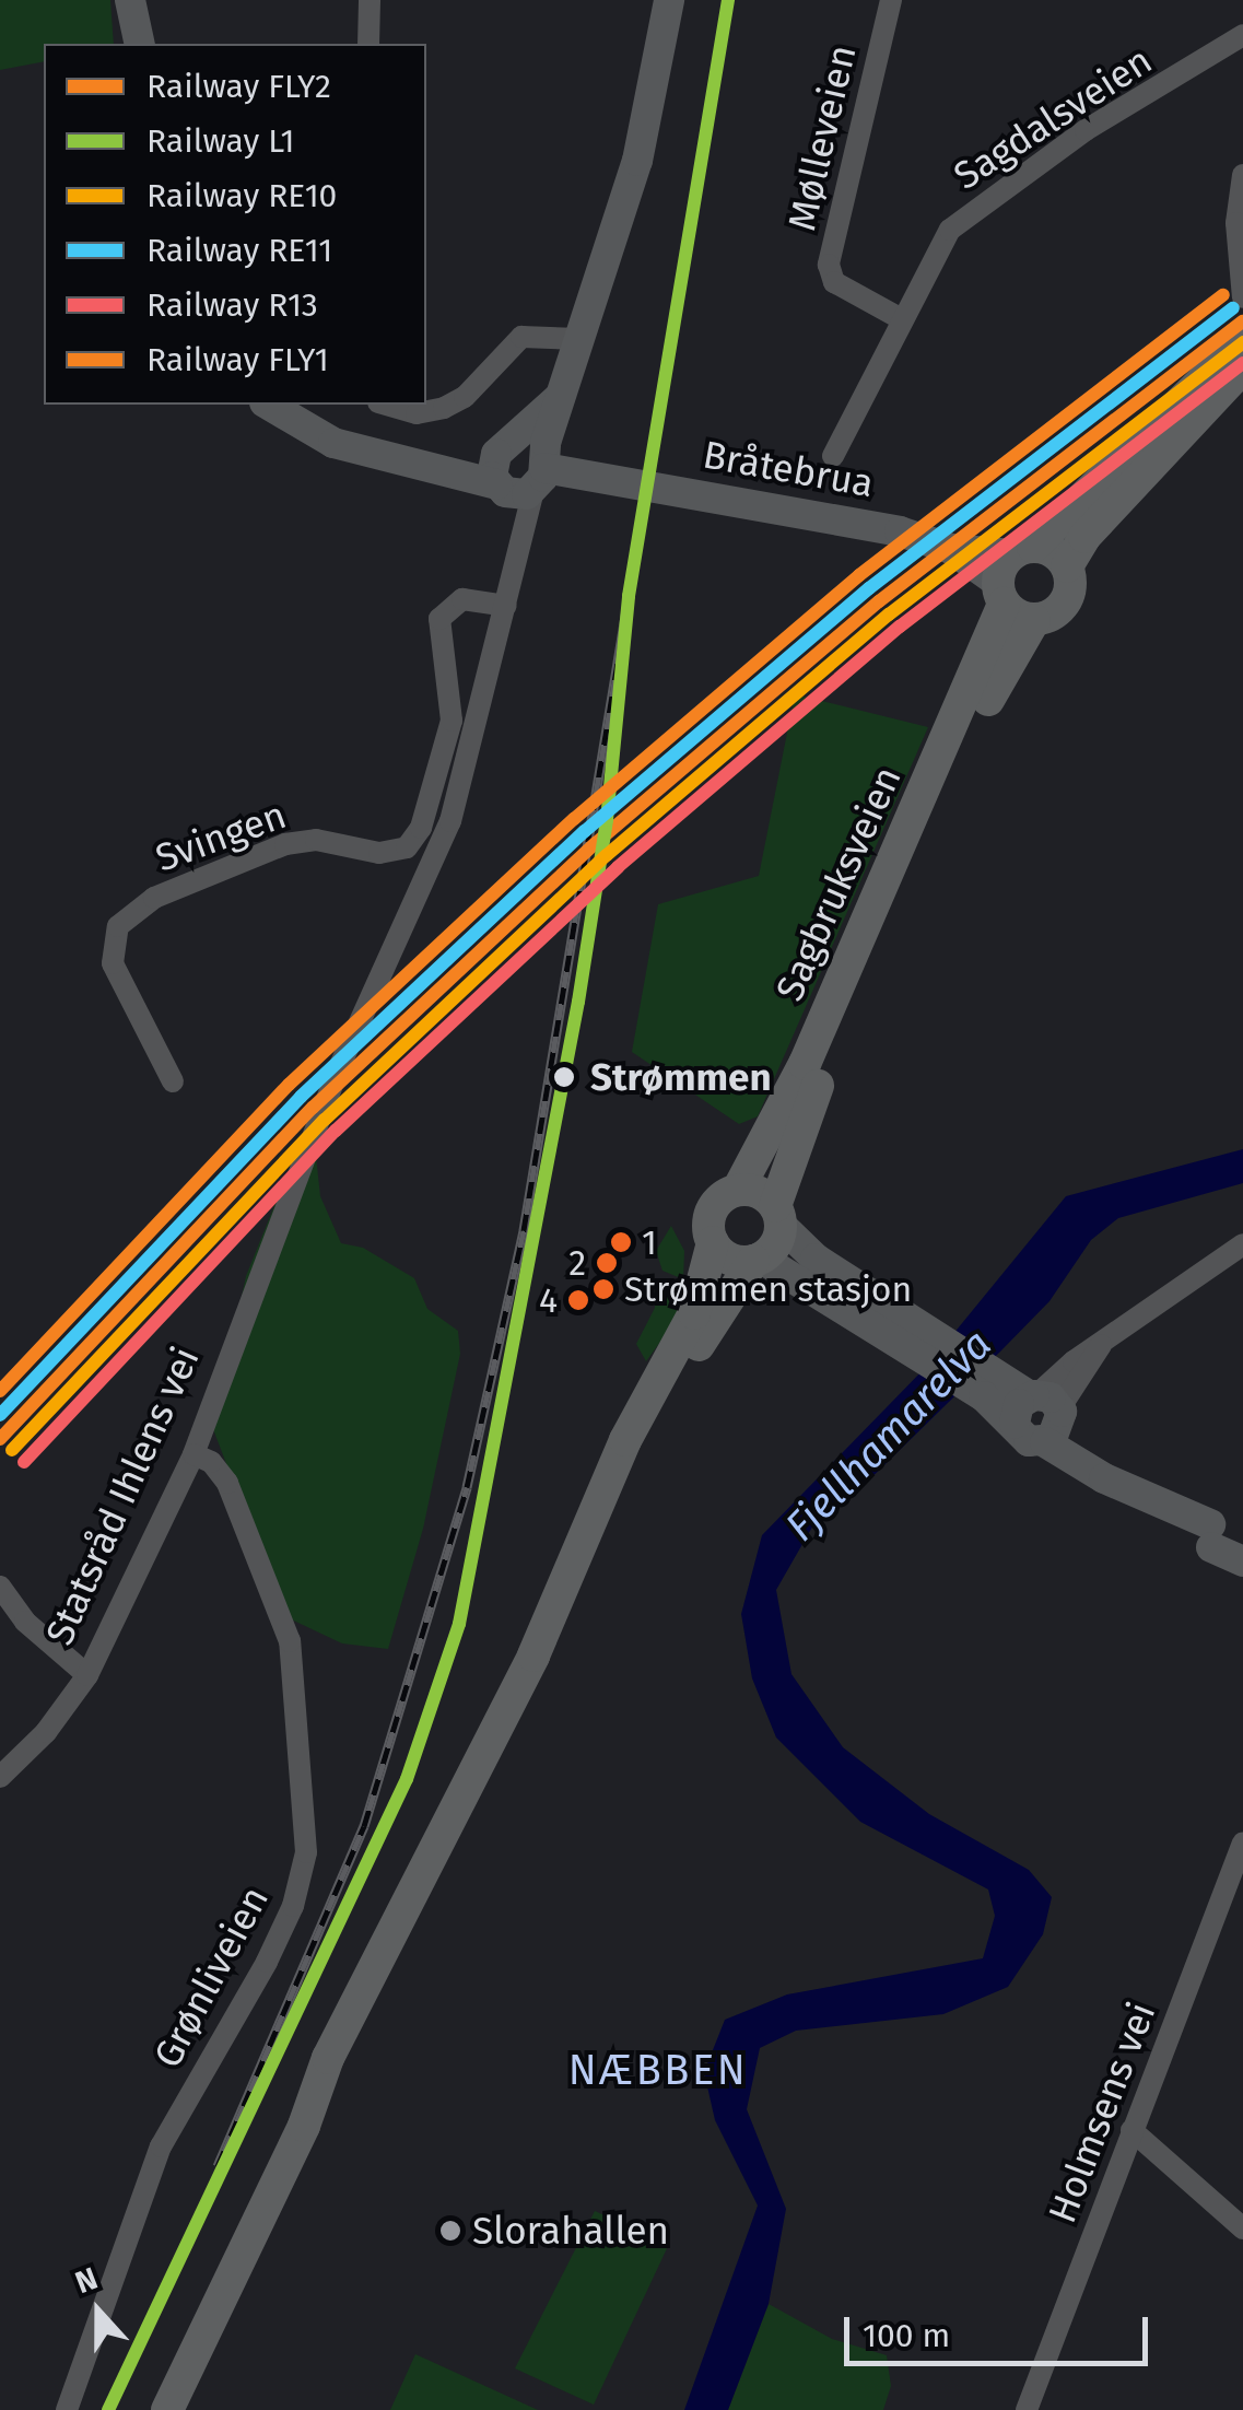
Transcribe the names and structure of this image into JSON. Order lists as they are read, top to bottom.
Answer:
{
  "streets": {
    "main road": ["Bråtebrua", "Sagbruksveien"],
    "street": [
      "Sagdalsveien",
      "Mølleveien",
      "Svingen",
      "Statsråd Ihlens vei",
      "Grønliveien",
      "Holmsens vei"
    ]
  },
  "crossings": [
    ["Sagdalsveien", "Mølleveien"],
    ["Bråtebrua", "Sagbruksveien"],
    ["Bråtebrua", "Statsråd Ihlens vei"],
    ["Svingen", "Statsråd Ihlens vei"],
    ["Statsråd Ihlens vei", "Grønliveien"]
  ],
  "districts": ["NÆBBEN"],
  "water": ["Fjellhamarelva"],
  "places": [
    "Strømmen",
    "1",
    "2",
    "Strømmen stasjon",
    "4",
    "Slorahallen"
  ],
  "lines": [
    "rail line L1",
    "rail line FLY1",
    "rail line RE11",
    "rail line FLY2",
    "rail line RE10",
    "rail line R13"
  ],
  "legend": [
    "Railway FLY2",
    "Railway L1",
    "Railway RE10",
    "Railway RE11",
    "Railway R13",
    "Railway FLY1"
  ],
  "scale_bar": "100 m",
  "north": "top"
}
